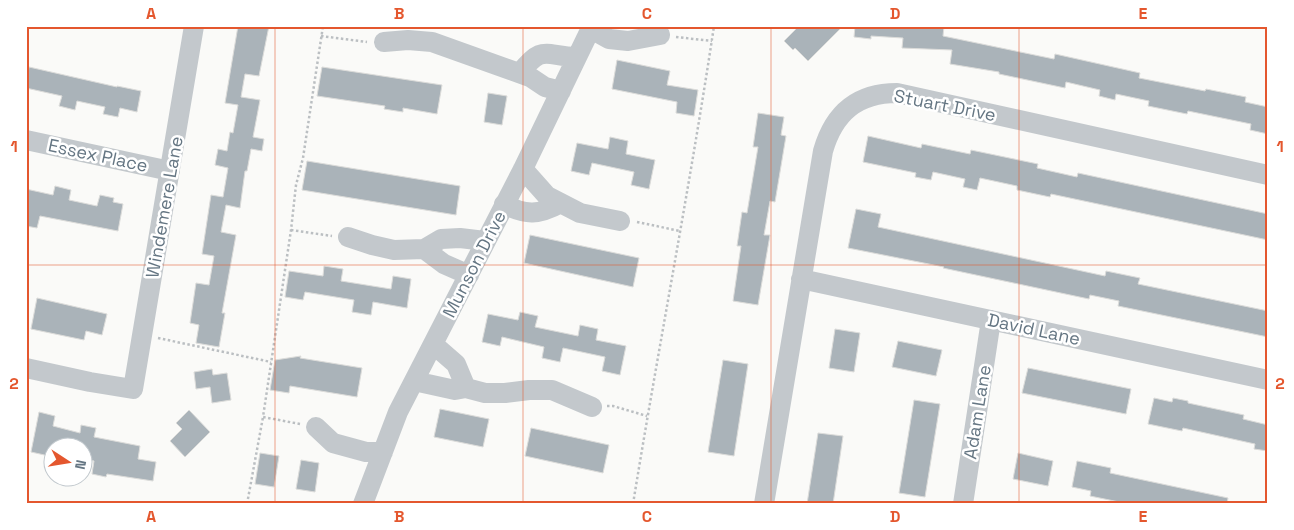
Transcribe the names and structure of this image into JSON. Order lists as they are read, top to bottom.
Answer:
{
  "streets": {
    "street": [
      "Stuart Drive",
      "Essex Place",
      "Windemere Lane",
      "Munson Drive",
      "David Lane",
      "Adam Lane"
    ]
  },
  "crossings": [
    ["Stuart Drive", "David Lane"],
    ["Essex Place", "Windemere Lane"],
    ["David Lane", "Adam Lane"]
  ],
  "north": "right",
  "grid": {
    "columns": [
      "A",
      "B",
      "C",
      "D",
      "E"
    ],
    "rows": ["1", "2"]
  }
}
